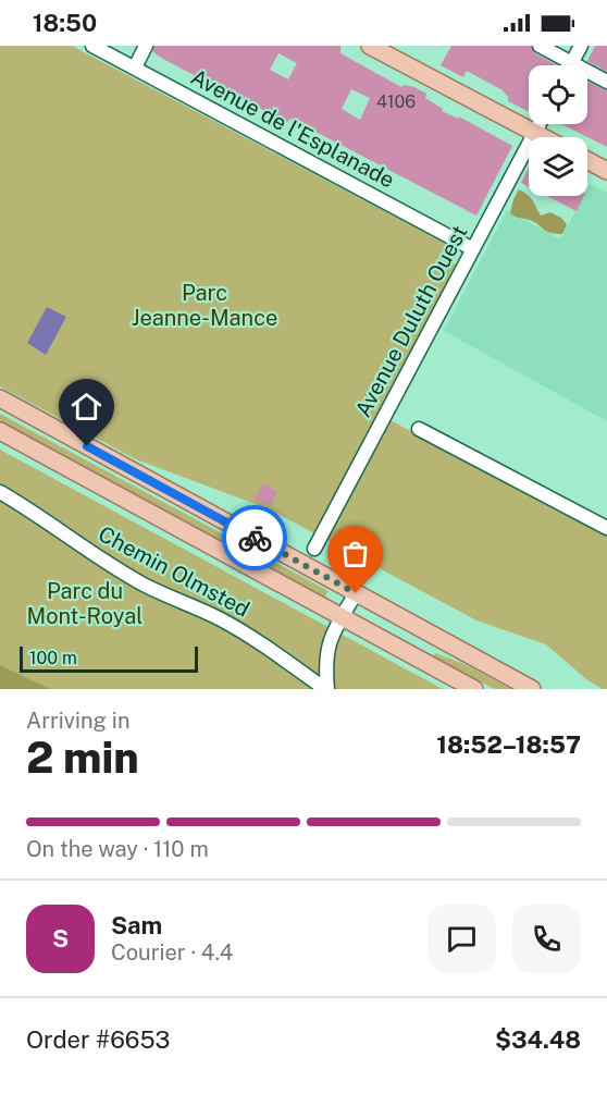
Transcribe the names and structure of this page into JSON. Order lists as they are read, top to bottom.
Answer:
{
  "streets": {
    "street": ["Avenue de l'Esplanade", "Avenue Duluth Ouest", "Chemin Olmsted"]
  },
  "crossings": [
    ["Avenue de l'Esplanade", "Avenue Duluth Ouest"]
  ],
  "parks": ["Parc Jeanne-Mance", "Parc du Mont-Royal"],
  "house_numbers": ["4106"],
  "scale_bar": "100 m",
  "page": {
    "status": "18:50",
    "scale": "100 m",
    "heading": ["2 min", "Arriving in", "18:52–18:57"],
    "panel": [
      "Sam",
      "Courier · 4.4",
      "Order #6653",
      "$34.48"
    ],
    "bar": "On the way · 110 m",
    "round": "S"
  }
}
